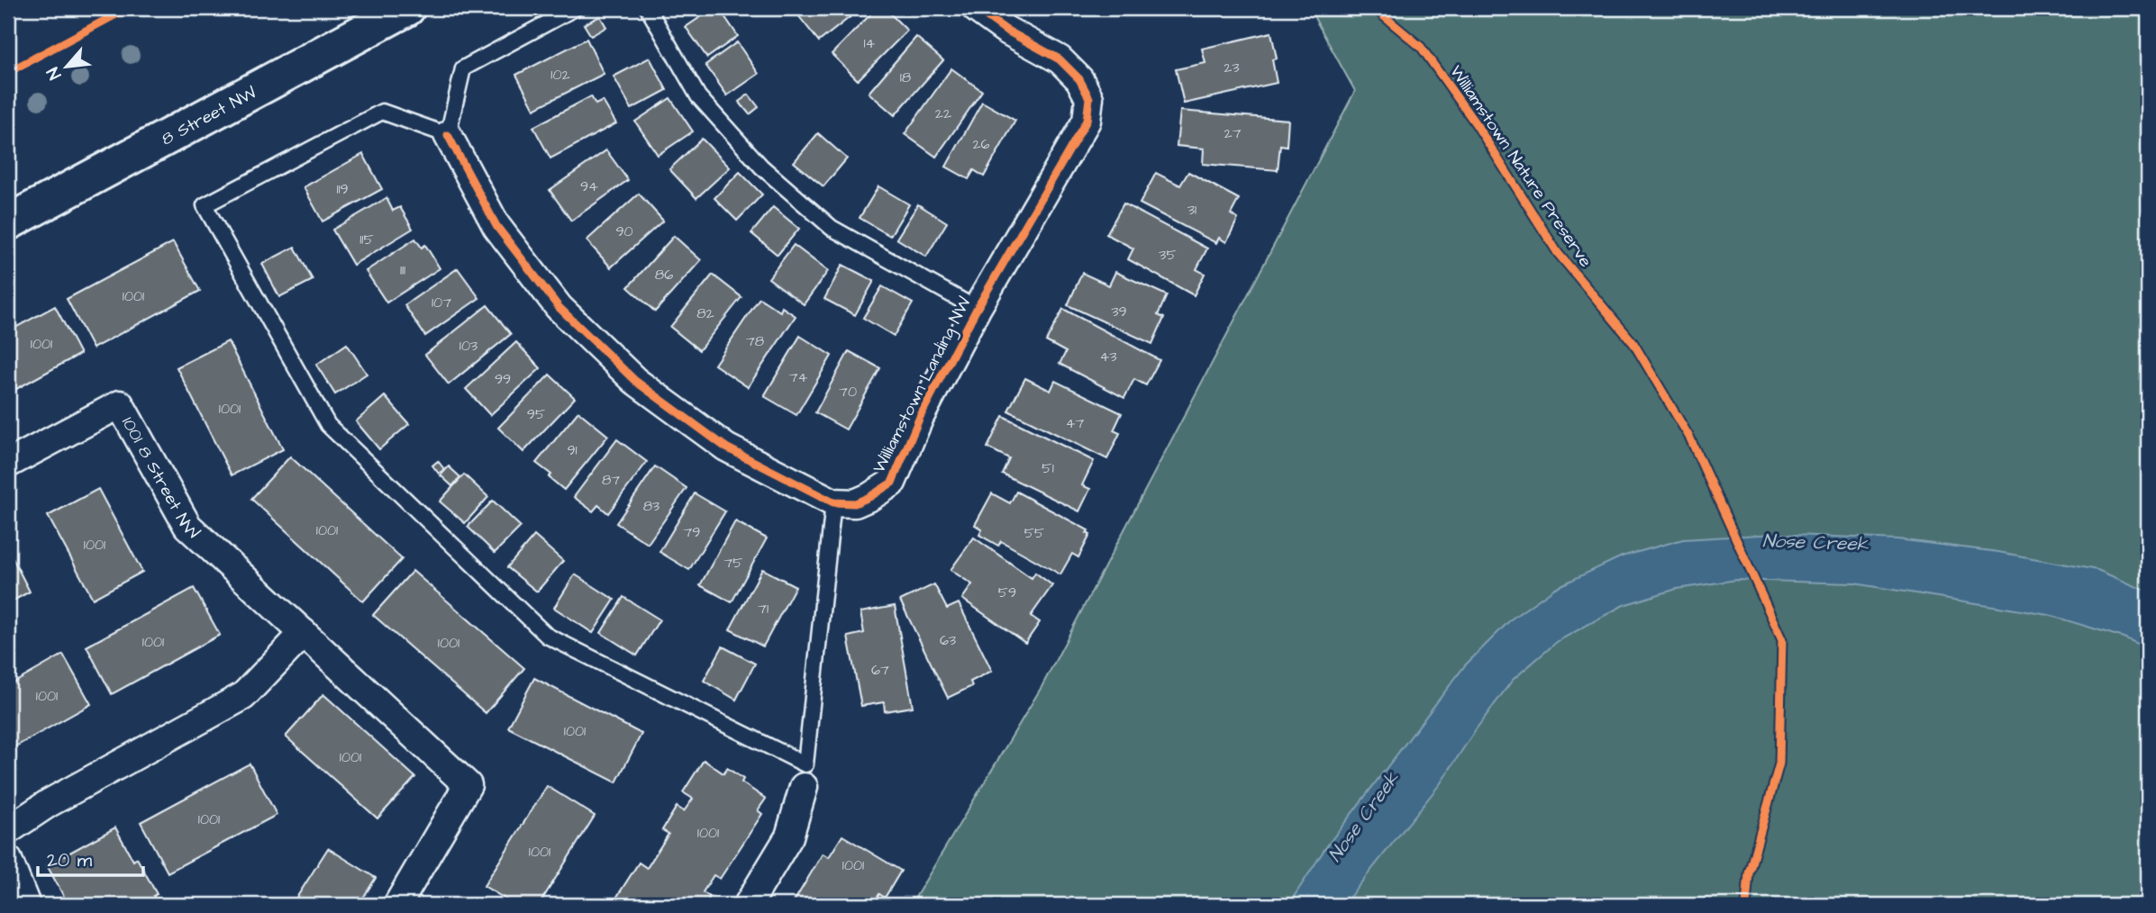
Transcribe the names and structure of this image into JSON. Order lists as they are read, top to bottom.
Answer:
{
  "streets": {
    "street": ["8 Street NW", "Williamstown Landing NW", "1001 8 Street NW"],
    "cycle path": ["Williamstown Nature Preserve"]
  },
  "water": ["Nose Creek"],
  "house_numbers": [
    "14",
    "23",
    "102",
    "18",
    "22",
    "27",
    "26",
    "94",
    "119",
    "31",
    "90",
    "115",
    "35",
    "111",
    "86",
    "1001",
    "107",
    "39",
    "82",
    "78",
    "1001",
    "103",
    "43",
    "74",
    "99",
    "70",
    "1001",
    "95",
    "47",
    "91",
    "51",
    "87",
    "83",
    "1001",
    "79",
    "55",
    "1001",
    "75",
    "59",
    "71",
    "63",
    "1001",
    "1001",
    "67",
    "1001",
    "1001",
    "1001",
    "1001",
    "1001",
    "1001",
    "1001"
  ],
  "scale_bar": "20 m",
  "north": "bottom left"
}
